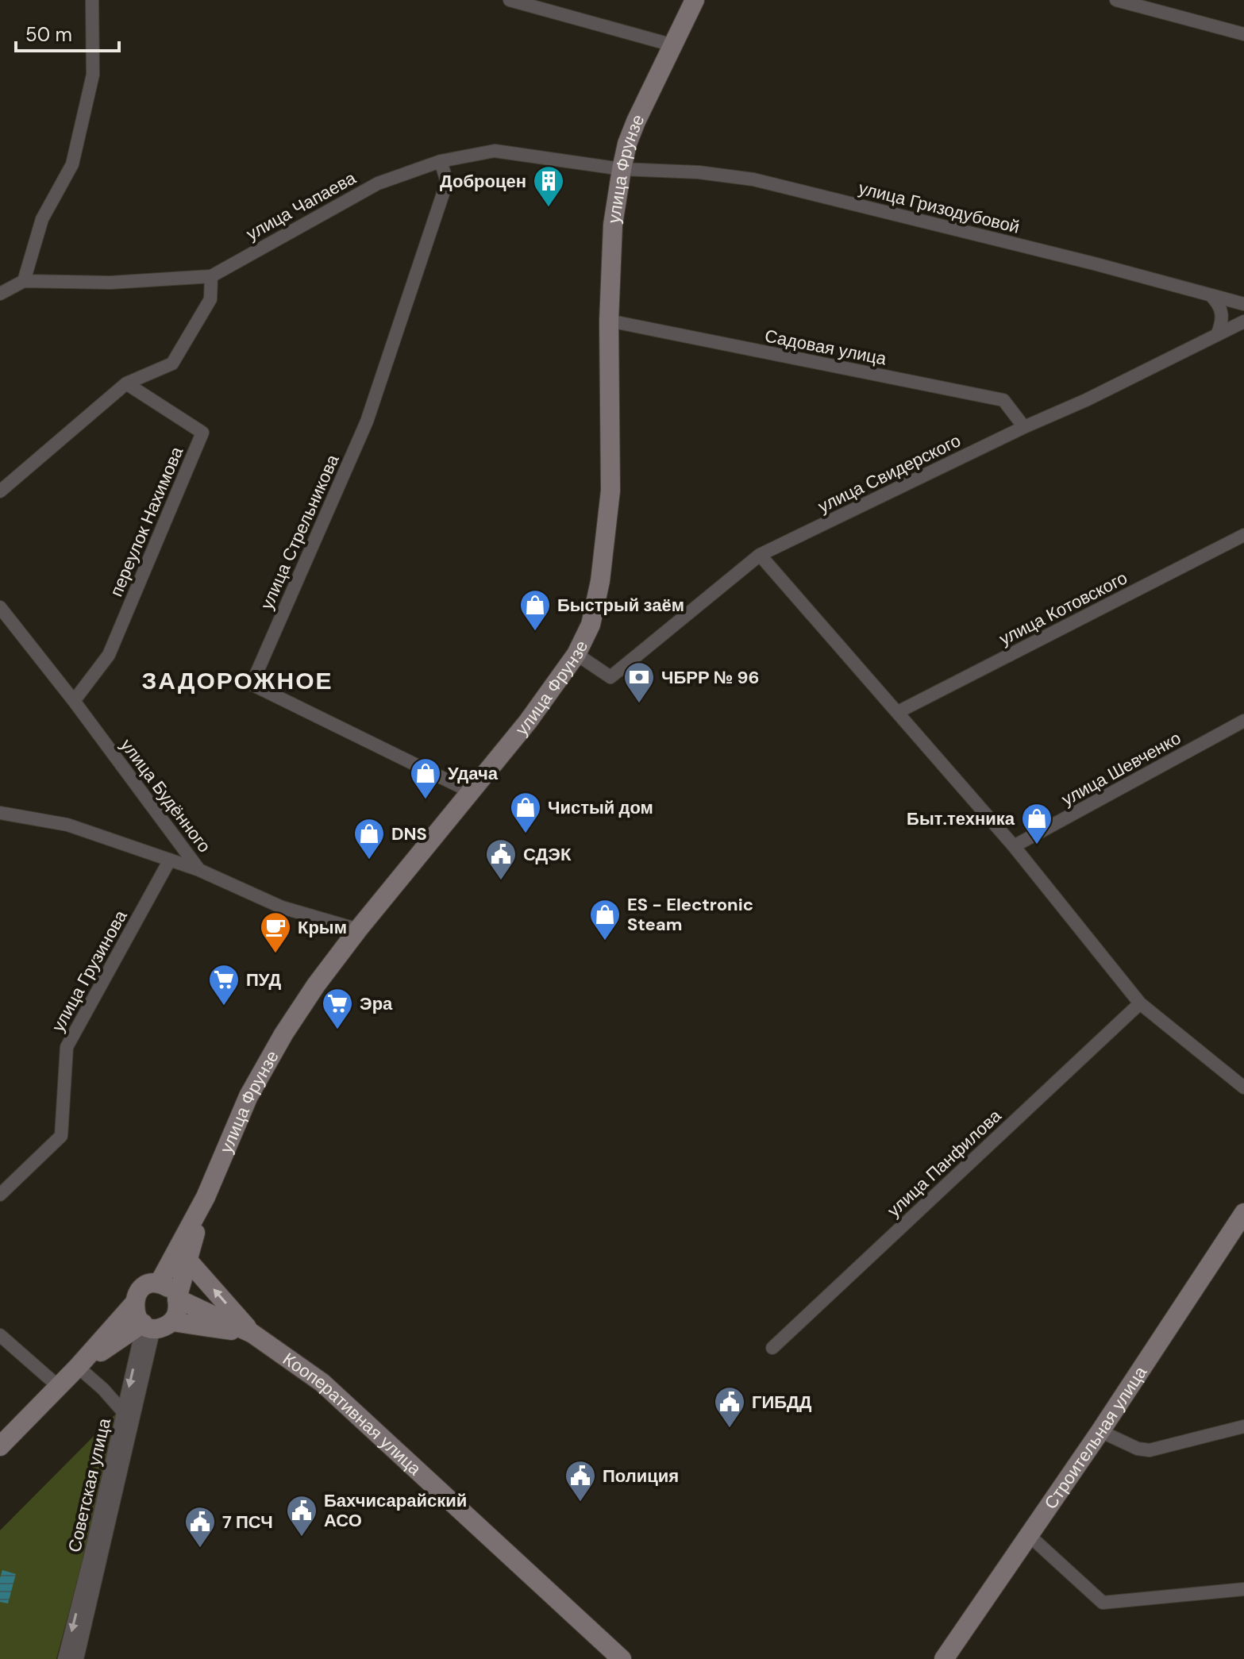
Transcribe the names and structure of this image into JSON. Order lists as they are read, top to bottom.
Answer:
{
  "streets": {
    "main road": ["улица Фрунзе", "Кооперативная улица", "Строительная улица"],
    "street": [
      "улица Чапаева",
      "улица Гризодубовой",
      "Садовая улица",
      "улица Свидерского",
      "переулок Нахимова",
      "улица Стрельникова",
      "улица Котовского",
      "улица Шевченко",
      "улица Будённого",
      "улица Грузинова",
      "улица Панфилова",
      "Советская улица"
    ]
  },
  "crossings": [
    ["улица Фрунзе", "улица Чапаева"],
    ["улица Фрунзе", "улица Гризодубовой"],
    ["улица Фрунзе", "Садовая улица"],
    ["улица Фрунзе", "улица Свидерского"],
    ["улица Фрунзе", "улица Стрельникова"],
    ["улица Фрунзе", "улица Будённого"],
    ["улица Фрунзе", "Кооперативная улица"],
    ["улица Чапаева", "улица Гризодубовой"],
    ["улица Чапаева", "улица Стрельникова"],
    ["Садовая улица", "улица Свидерского"],
    ["переулок Нахимова", "улица Будённого"]
  ],
  "districts": ["ЗАДОРОЖНОЕ"],
  "places": {
    "building": ["Доброцен"],
    "shop": [
      "Быстрый заём",
      "Удача",
      "Чистый дом",
      "Быт.техника",
      "DNS",
      "ES - Electronic Steam"
    ],
    "bank": ["ЧБРР № 96"],
    "public building": [
      "СДЭК",
      "ГИБДД",
      "Полиция",
      "Бахчисарайский АСО",
      "7 ПСЧ"
    ],
    "cafe": ["Крым"],
    "supermarket": ["ПУД", "Эра"]
  },
  "scale_bar": "50 m"
}
